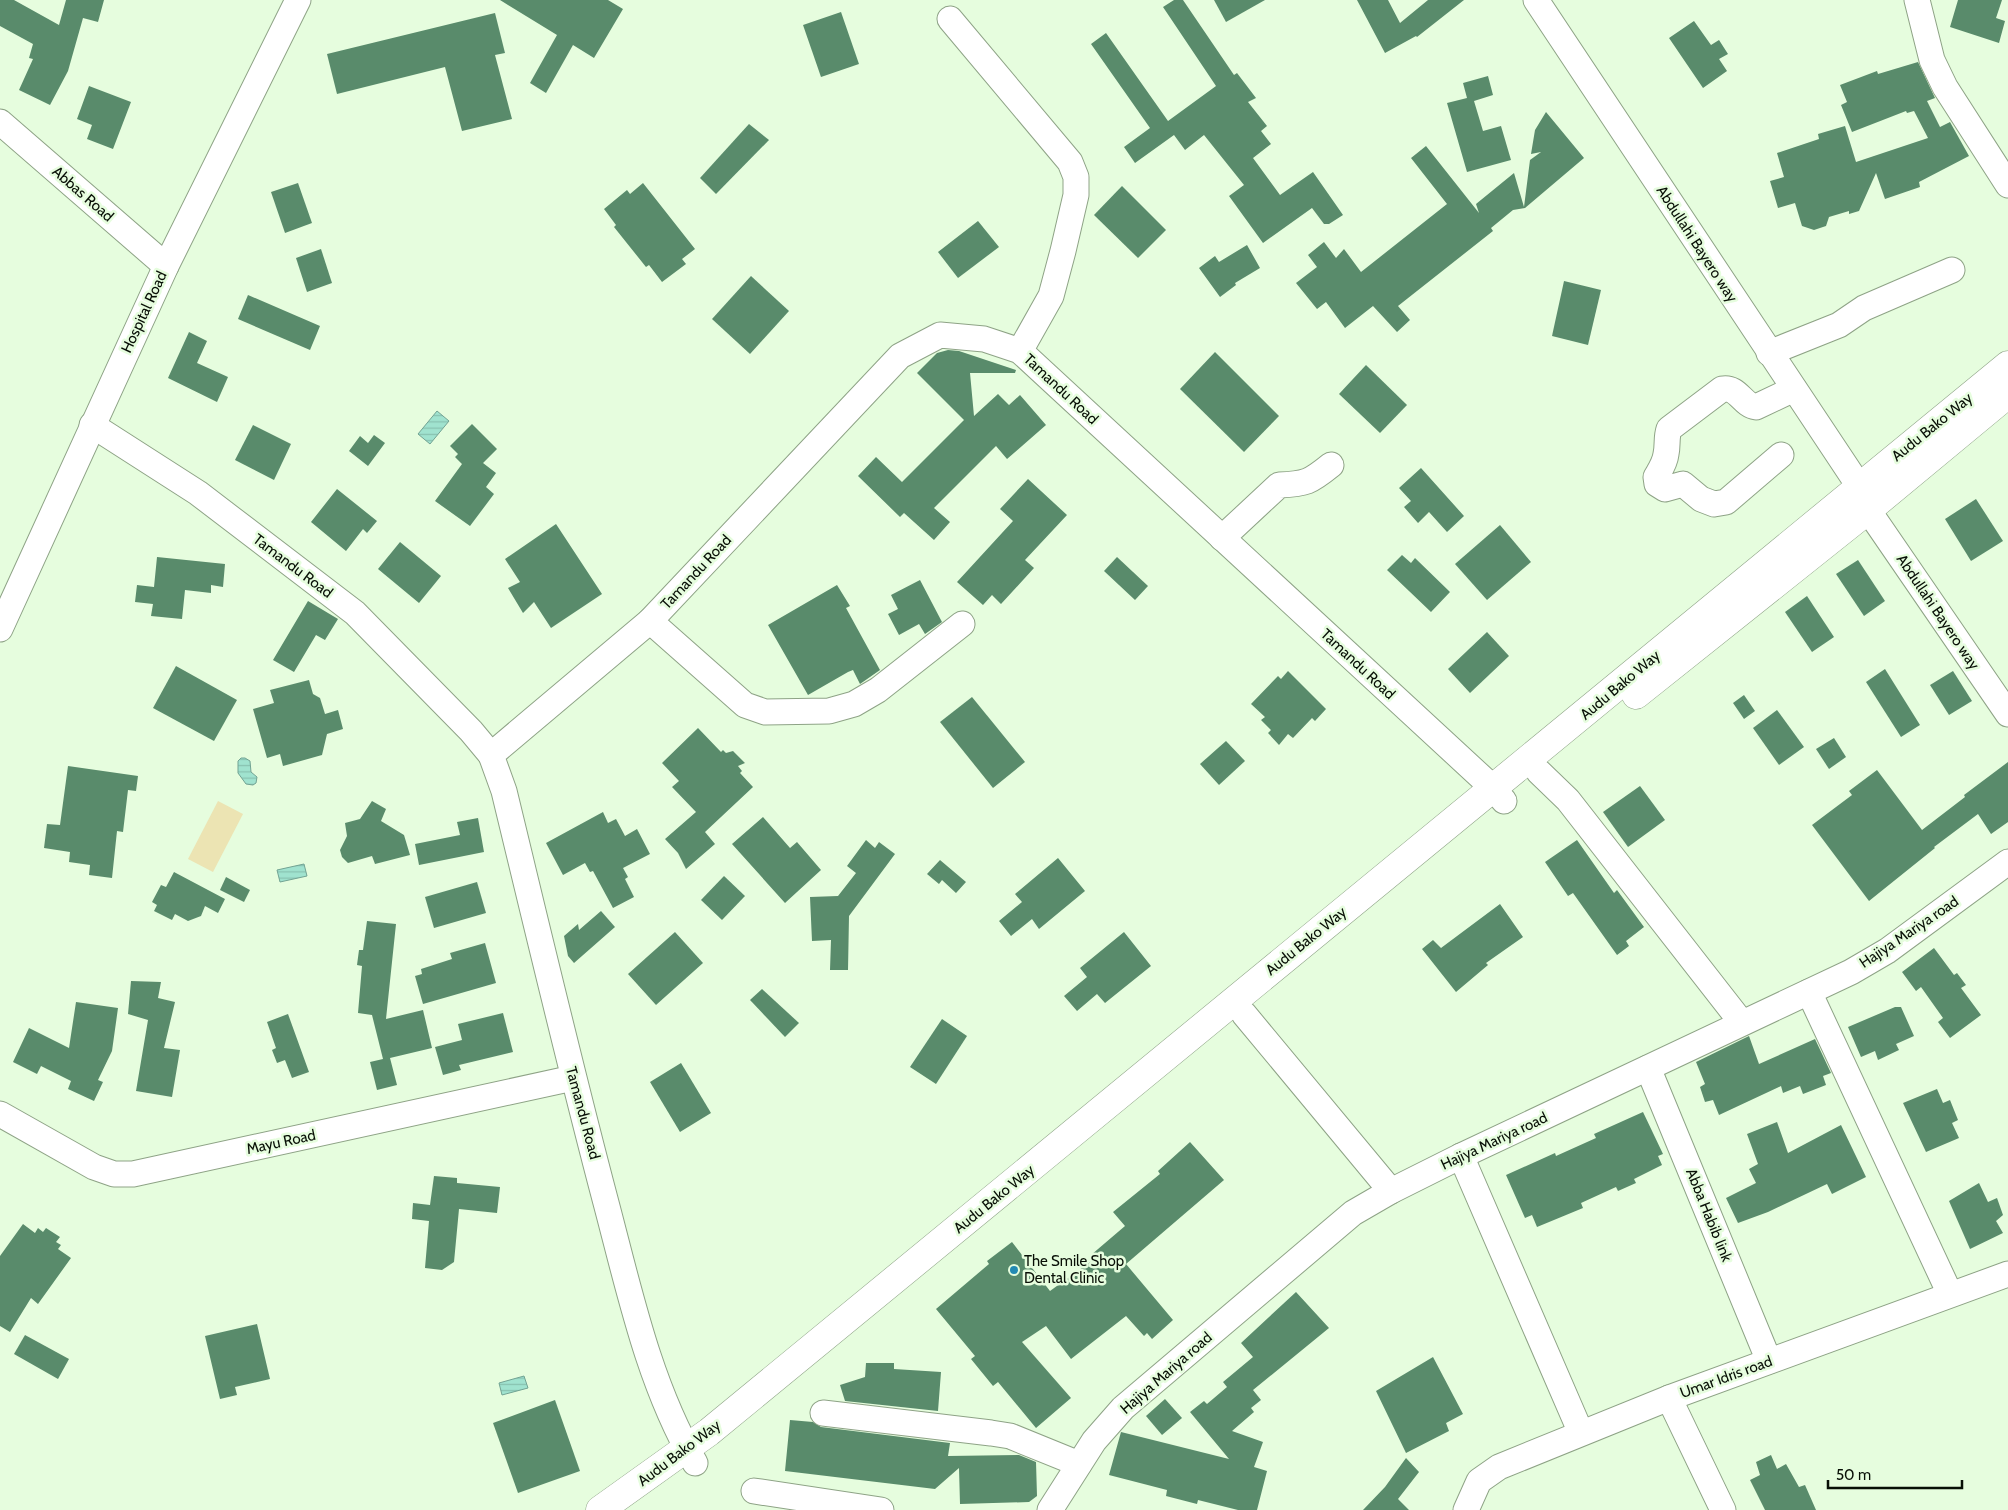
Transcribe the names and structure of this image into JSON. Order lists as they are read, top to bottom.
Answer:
{
  "streets": {
    "main road": ["Audu Bako Way"],
    "street": [
      "Abbas Road",
      "Abdullahi Bayero way",
      "Hospital Road",
      "Tamandu Road",
      "Hajiya Mariya road",
      "Mayu Road",
      "Abba Habib link",
      "Umar Idris road"
    ]
  },
  "crossings": [
    ["Abbas Road", "Hospital Road"],
    ["Abdullahi Bayero way", "Audu Bako Way"],
    ["Hospital Road", "Tamandu Road"],
    ["Tamandu Road", "Audu Bako Way"],
    ["Tamandu Road", "Mayu Road"],
    ["Hajiya Mariya road", "Abba Habib link"],
    ["Abba Habib link", "Umar Idris road"]
  ],
  "places": ["The Smile Shop Dental Clinic"],
  "scale_bar": "50 m"
}
